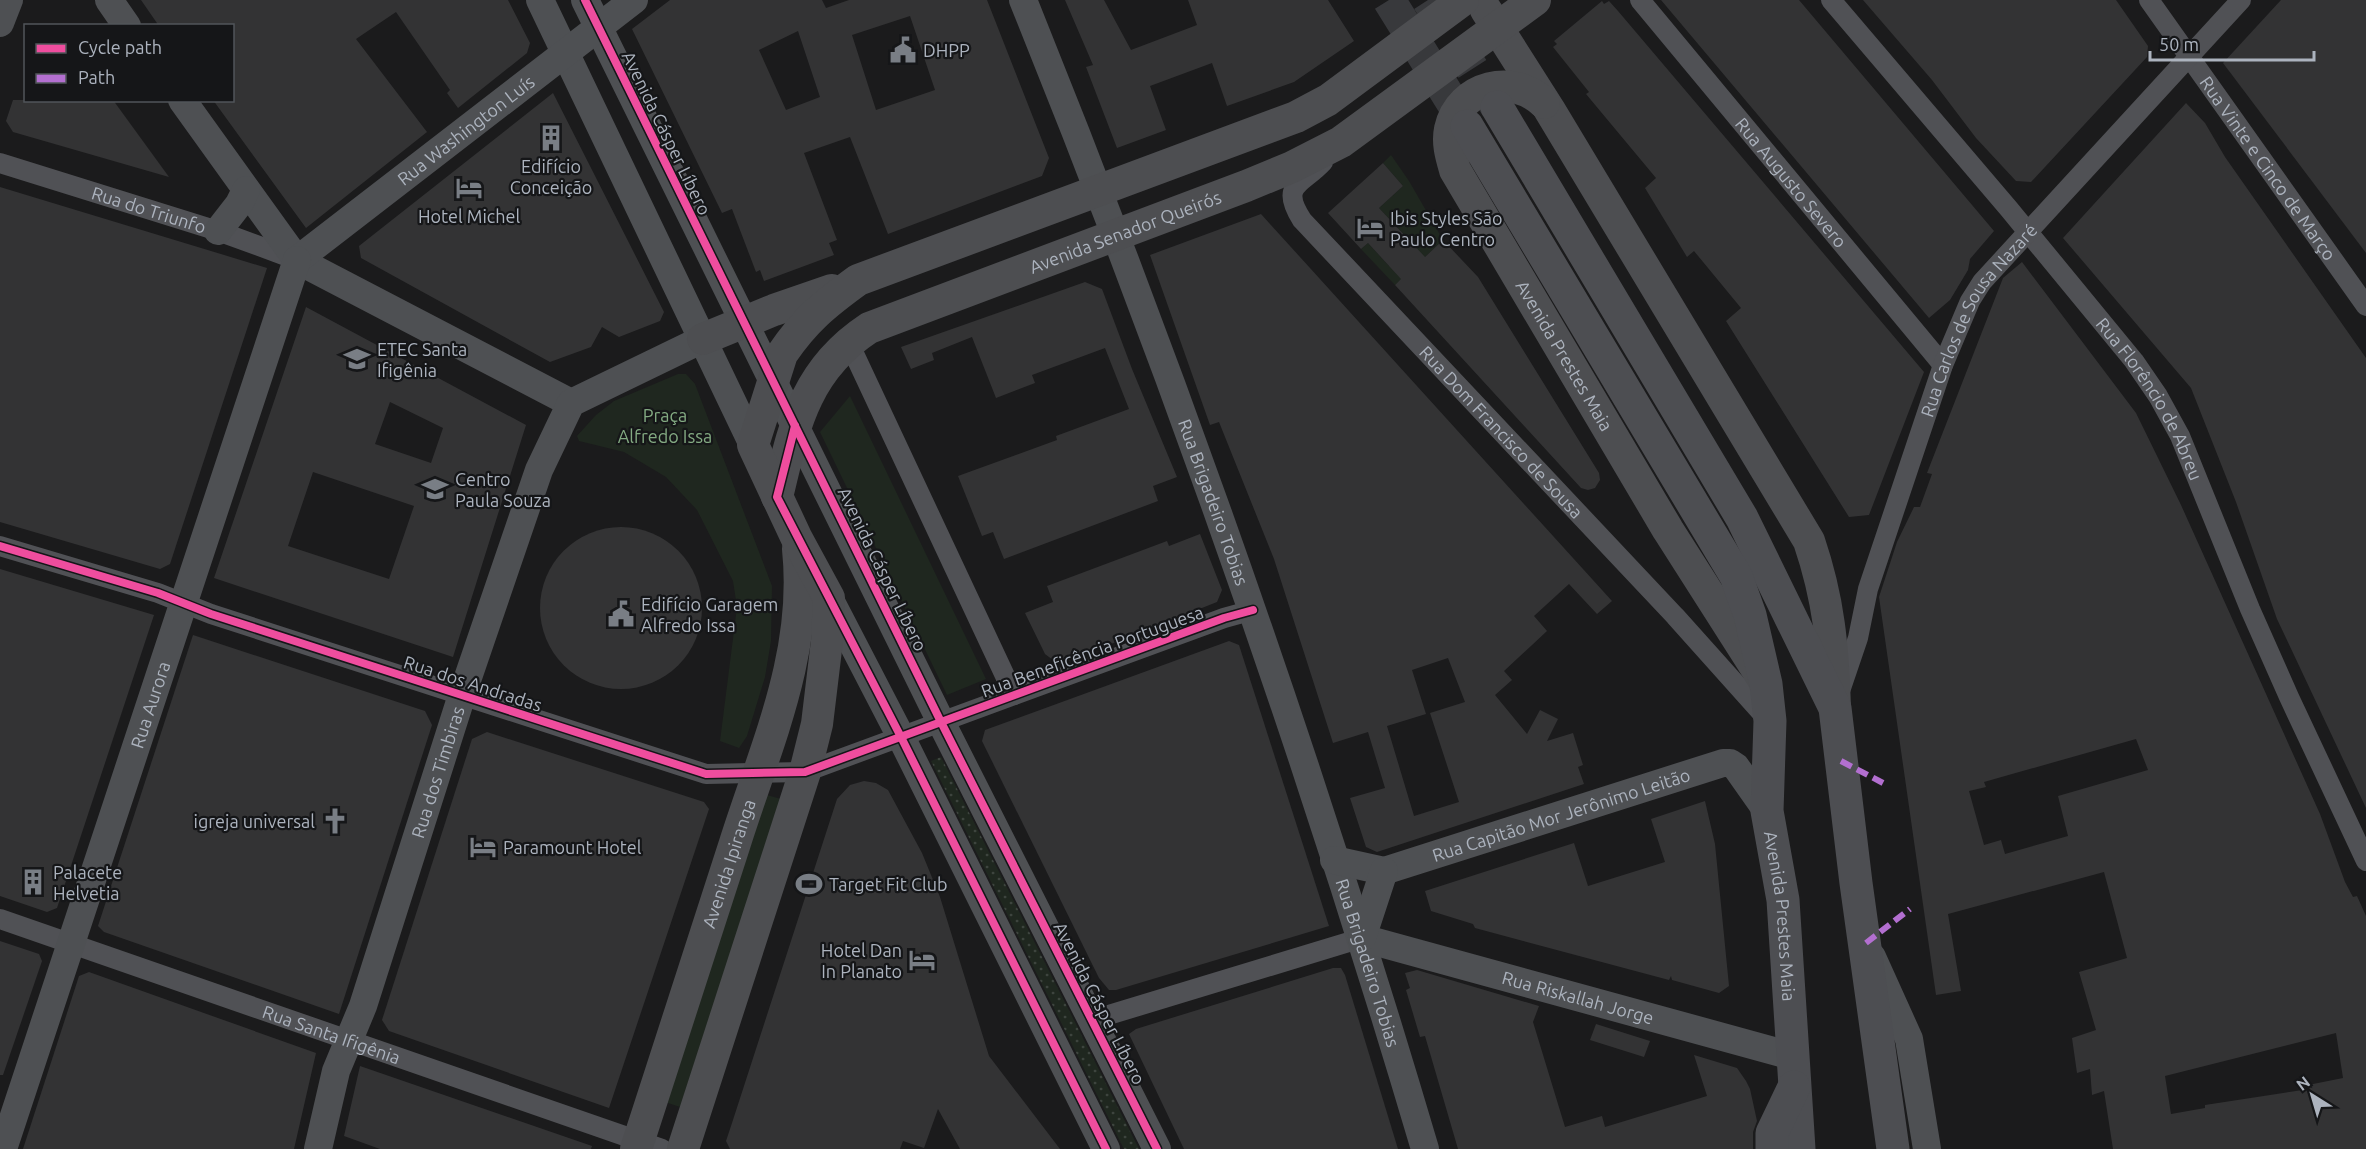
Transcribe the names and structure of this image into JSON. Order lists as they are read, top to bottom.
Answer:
{
  "streets": {
    "highway": ["Avenida Prestes Maia"],
    "main road": ["Avenida Senador Queirós", "Avenida Ipiranga"],
    "street": [
      "Rua Washington Luís",
      "Avenida Cásper Líbero",
      "Rua Vinte e Cinco de Março",
      "Rua Augusto Severo",
      "Rua do Triunfo",
      "Rua Carlos de Sousa Nazaré",
      "Rua Florêncio de Abreu",
      "Rua Dom Francisco de Sousa",
      "Rua Brigadeiro Tobias",
      "Rua Beneficência Portuguesa",
      "Rua dos Andradas",
      "Rua Aurora",
      "Rua dos Timbiras",
      "Rua Capitão Mor Jerônimo Leitão",
      "Rua Riskallah Jorge",
      "Rua Santa Ifigênia"
    ]
  },
  "crossings": [
    ["Rua Washington Luís", "Avenida Cásper Líbero"],
    ["Rua Washington Luís", "Rua do Triunfo"],
    ["Rua Washington Luís", "Rua Aurora"],
    ["Avenida Cásper Líbero", "Avenida Senador Queirós"],
    ["Avenida Cásper Líbero", "Rua Beneficência Portuguesa"],
    ["Avenida Cásper Líbero", "Rua dos Andradas"],
    ["Rua Vinte e Cinco de Março", "Rua Carlos de Sousa Nazaré"],
    ["Rua Augusto Severo", "Rua Carlos de Sousa Nazaré"],
    ["Rua do Triunfo", "Rua Aurora"],
    ["Avenida Senador Queirós", "Avenida Prestes Maia"],
    ["Avenida Senador Queirós", "Rua Dom Francisco de Sousa"],
    ["Avenida Senador Queirós", "Rua Brigadeiro Tobias"],
    ["Rua Carlos de Sousa Nazaré", "Avenida Prestes Maia"],
    ["Avenida Prestes Maia", "Rua Dom Francisco de Sousa"],
    ["Avenida Prestes Maia", "Rua Capitão Mor Jerônimo Leitão"],
    ["Avenida Prestes Maia", "Rua Riskallah Jorge"],
    ["Rua Brigadeiro Tobias", "Rua Beneficência Portuguesa"],
    ["Rua Brigadeiro Tobias", "Rua Riskallah Jorge"],
    ["Rua Beneficência Portuguesa", "Rua dos Andradas"],
    ["Rua dos Andradas", "Rua Aurora"],
    ["Rua dos Andradas", "Rua dos Timbiras"],
    ["Rua dos Andradas", "Avenida Ipiranga"],
    ["Rua Aurora", "Rua Santa Ifigênia"],
    ["Rua dos Timbiras", "Rua Santa Ifigênia"],
    ["Avenida Ipiranga", "Rua Santa Ifigênia"]
  ],
  "parks": ["Praça Alfredo Issa"],
  "places": {
    "public building": ["DHPP", "Edifício Garagem Alfredo Issa"],
    "building": ["Edifício Conceição", "Palacete Helvetia"],
    "hotel": [
      "Hotel Michel",
      "Ibis Styles São Paulo Centro",
      "Paramount Hotel",
      "Hotel Dan In Planato"
    ],
    "school or university": ["ETEC Santa Ifigênia", "Centro Paula Souza"],
    "church": ["igreja universal"],
    "sports": ["Target Fit Club"]
  },
  "legend": ["Cycle path", "Path"],
  "scale_bar": "50 m",
  "north": "top left"
}
